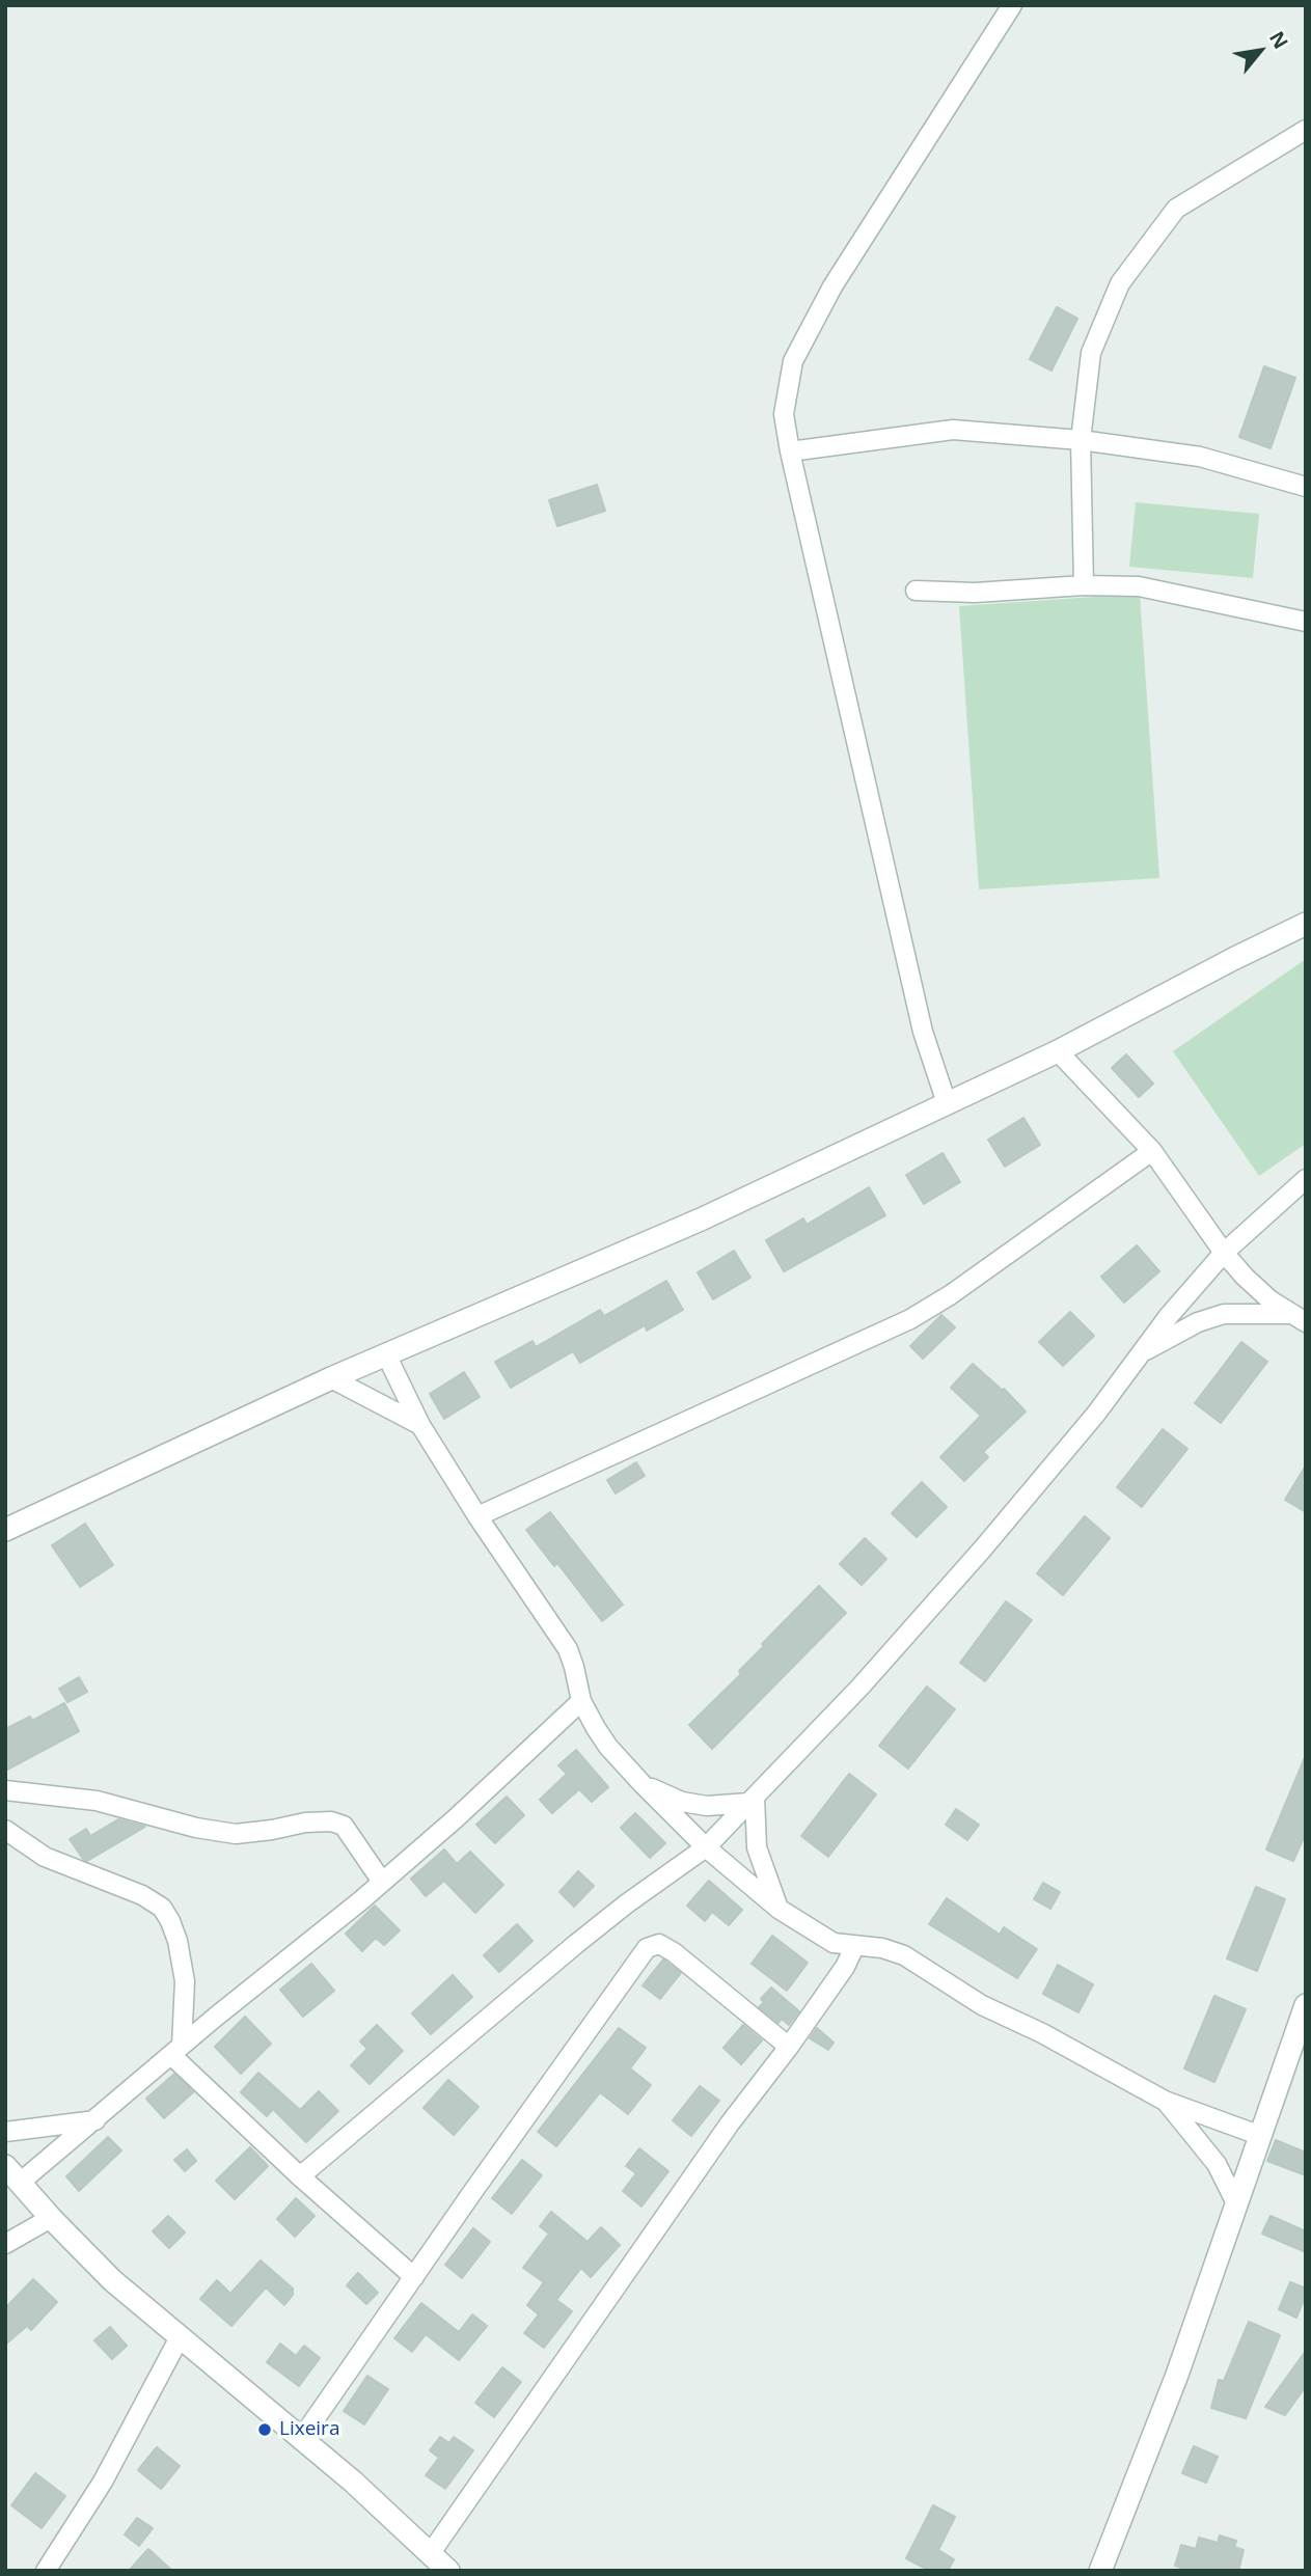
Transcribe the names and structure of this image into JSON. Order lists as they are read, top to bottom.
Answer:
{
  "places": ["Lixeira"],
  "north": "top right"
}
